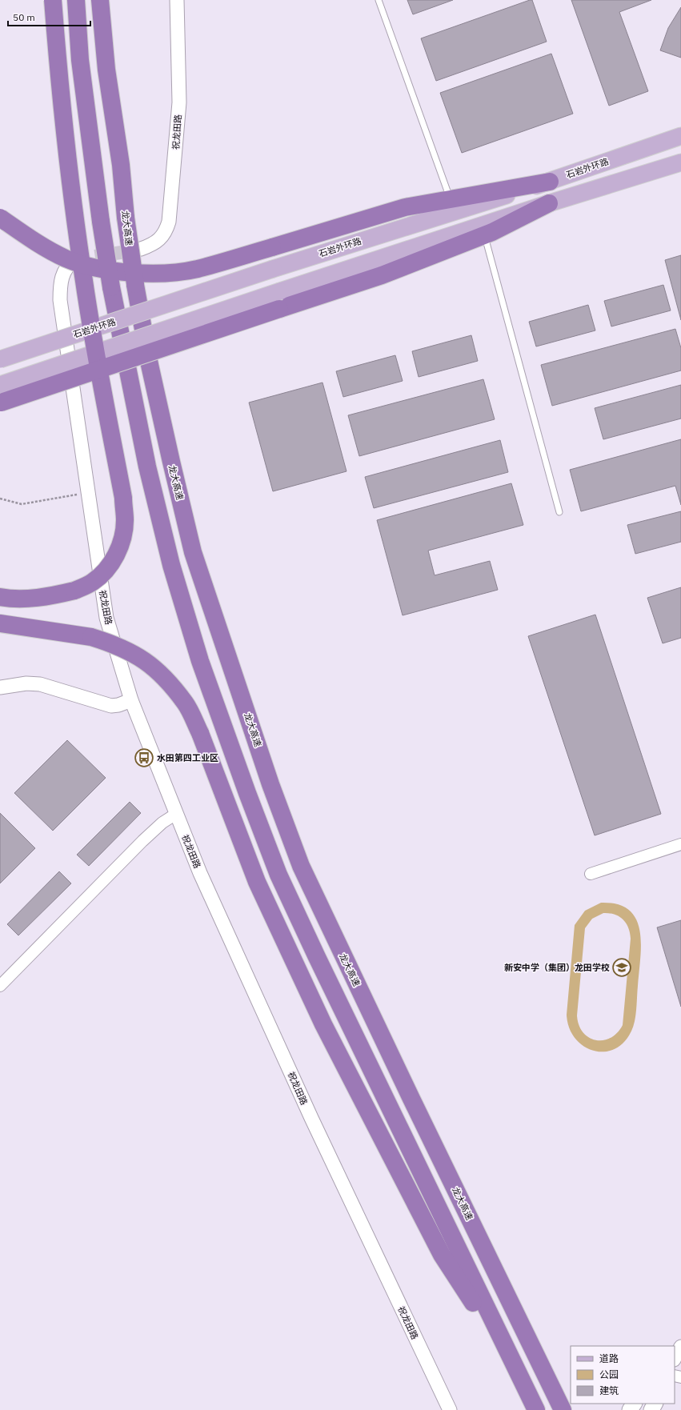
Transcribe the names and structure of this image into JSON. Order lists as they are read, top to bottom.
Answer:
{
  "streets": {
    "highway": ["龙大高速"],
    "main road": ["石岩外环路"],
    "street": ["祝龙田路"]
  },
  "places": {
    "bus stop": ["水田第四工业区"],
    "school or university": ["新安中学（集团）龙田学校"]
  },
  "legend": ["道路", "公园", "建筑"],
  "scale_bar": "50 m"
}
